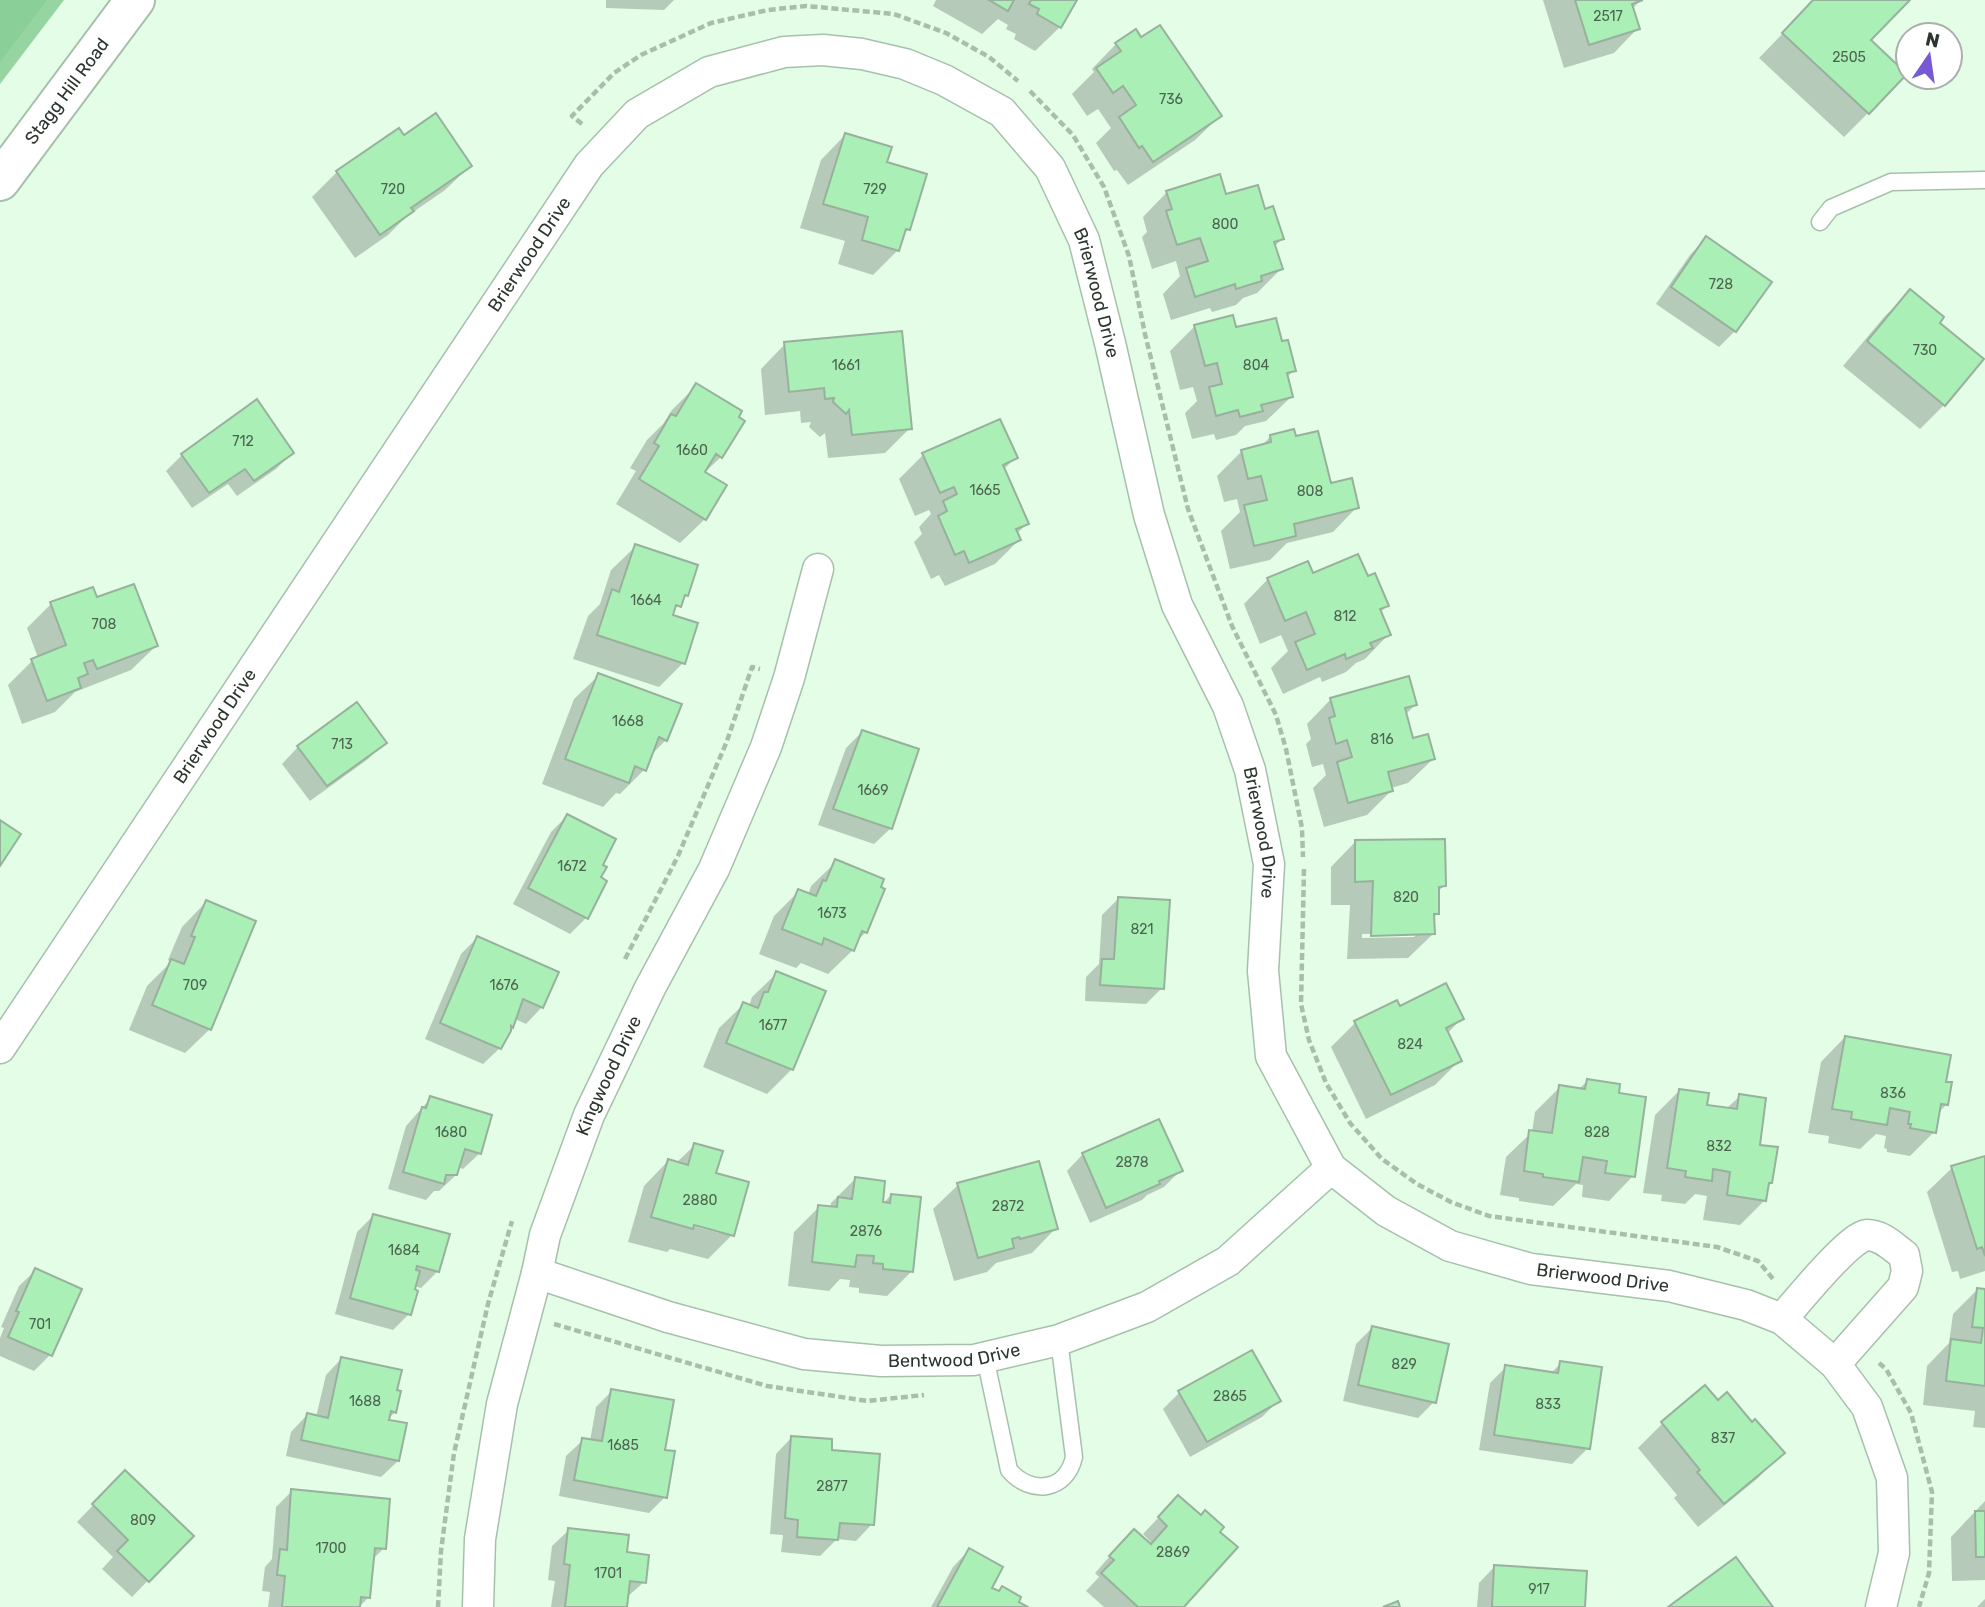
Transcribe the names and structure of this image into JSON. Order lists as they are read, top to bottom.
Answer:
{
  "streets": {
    "street": [
      "Stagg Hill Road",
      "Brierwood Drive",
      "Kingwood Drive",
      "Bentwood Drive"
    ]
  },
  "crossings": [
    ["Brierwood Drive", "Bentwood Drive"],
    ["Kingwood Drive", "Bentwood Drive"]
  ],
  "house_numbers": [
    "2517",
    "2505",
    "736",
    "720",
    "729",
    "800",
    "728",
    "730",
    "1661",
    "804",
    "712",
    "1660",
    "1665",
    "808",
    "1664",
    "812",
    "708",
    "1668",
    "816",
    "713",
    "1669",
    "1672",
    "820",
    "1673",
    "821",
    "709",
    "1676",
    "1677",
    "824",
    "836",
    "1680",
    "828",
    "832",
    "2878",
    "2880",
    "2872",
    "2876",
    "1684",
    "701",
    "829",
    "2865",
    "1688",
    "833",
    "837",
    "1685",
    "2877",
    "809",
    "1700",
    "2869",
    "1701",
    "917"
  ],
  "north": "top"
}
